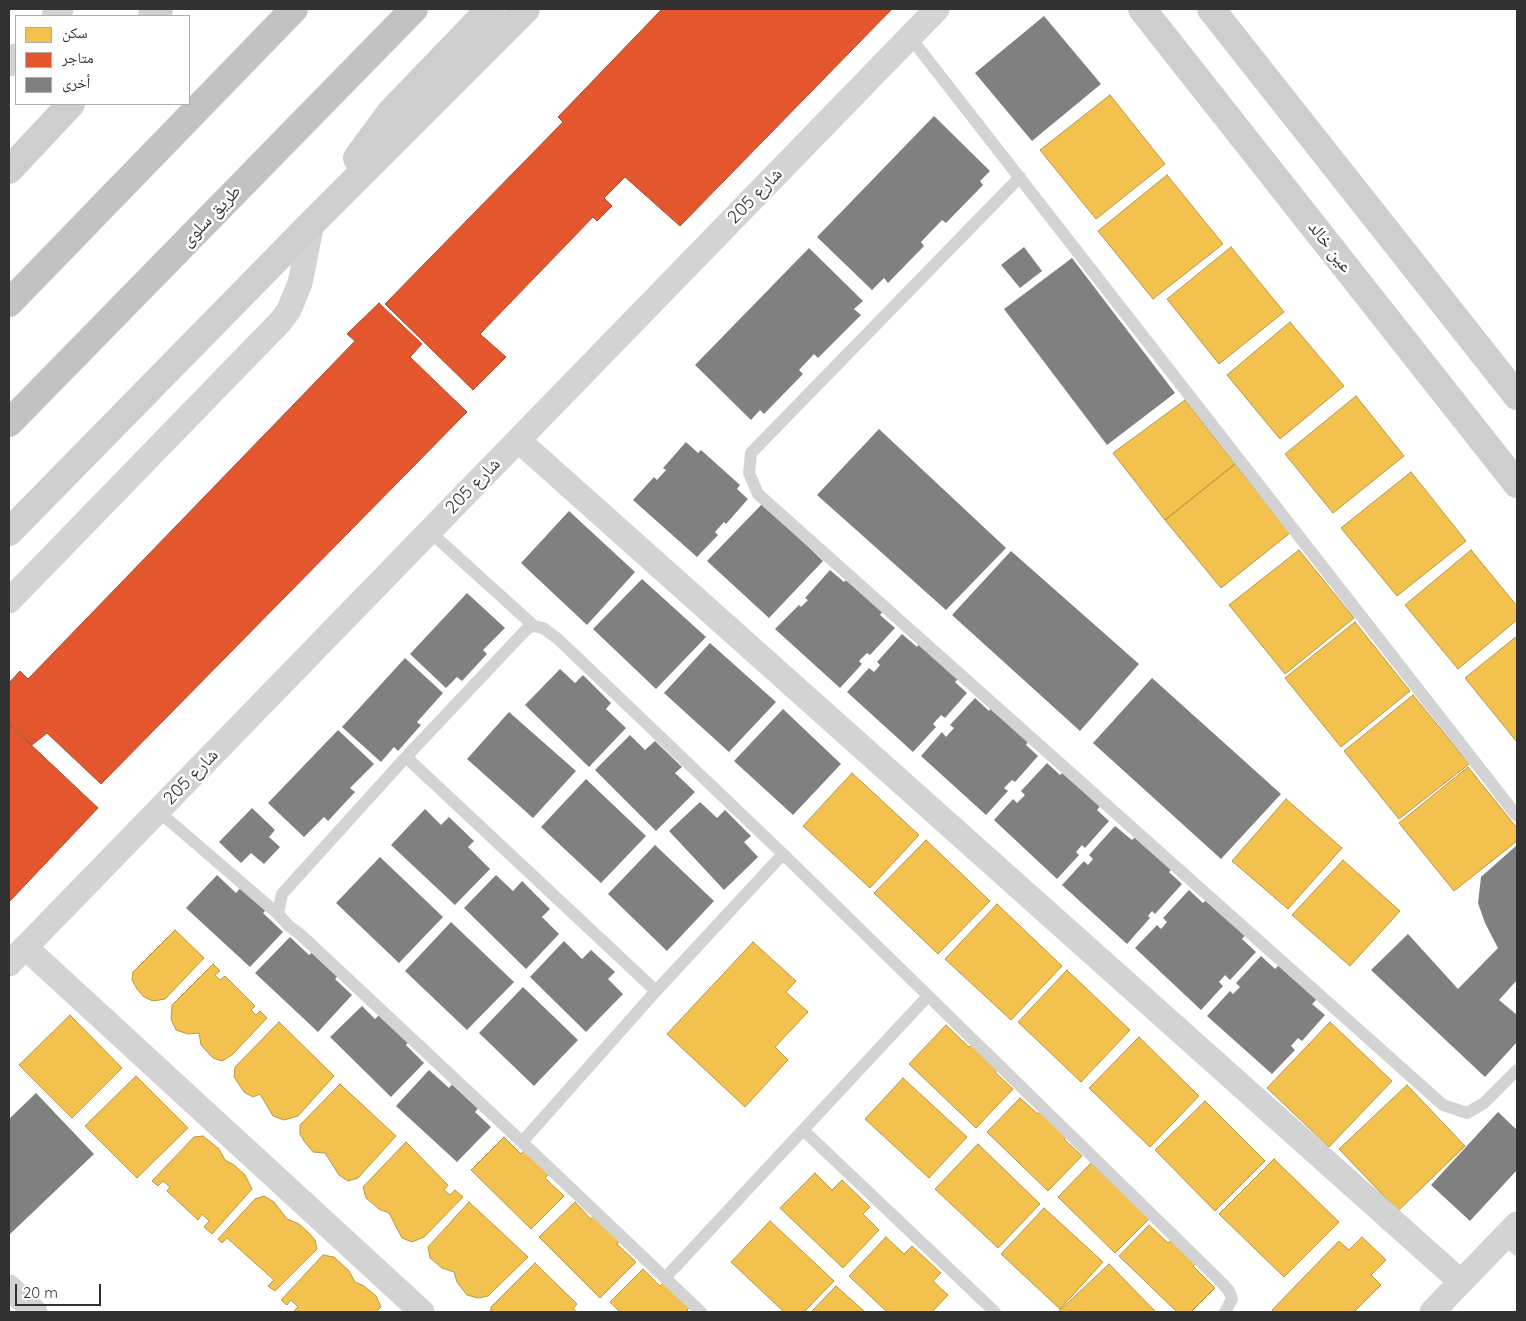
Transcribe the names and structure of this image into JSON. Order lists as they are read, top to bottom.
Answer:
{
  "streets": {
    "highway": ["طريق سلوى"],
    "main road": ["عين خالد"],
    "street": ["شارع 205"]
  },
  "legend": ["سكن", "متاجر", "أخرى"],
  "scale_bar": "20 m"
}
